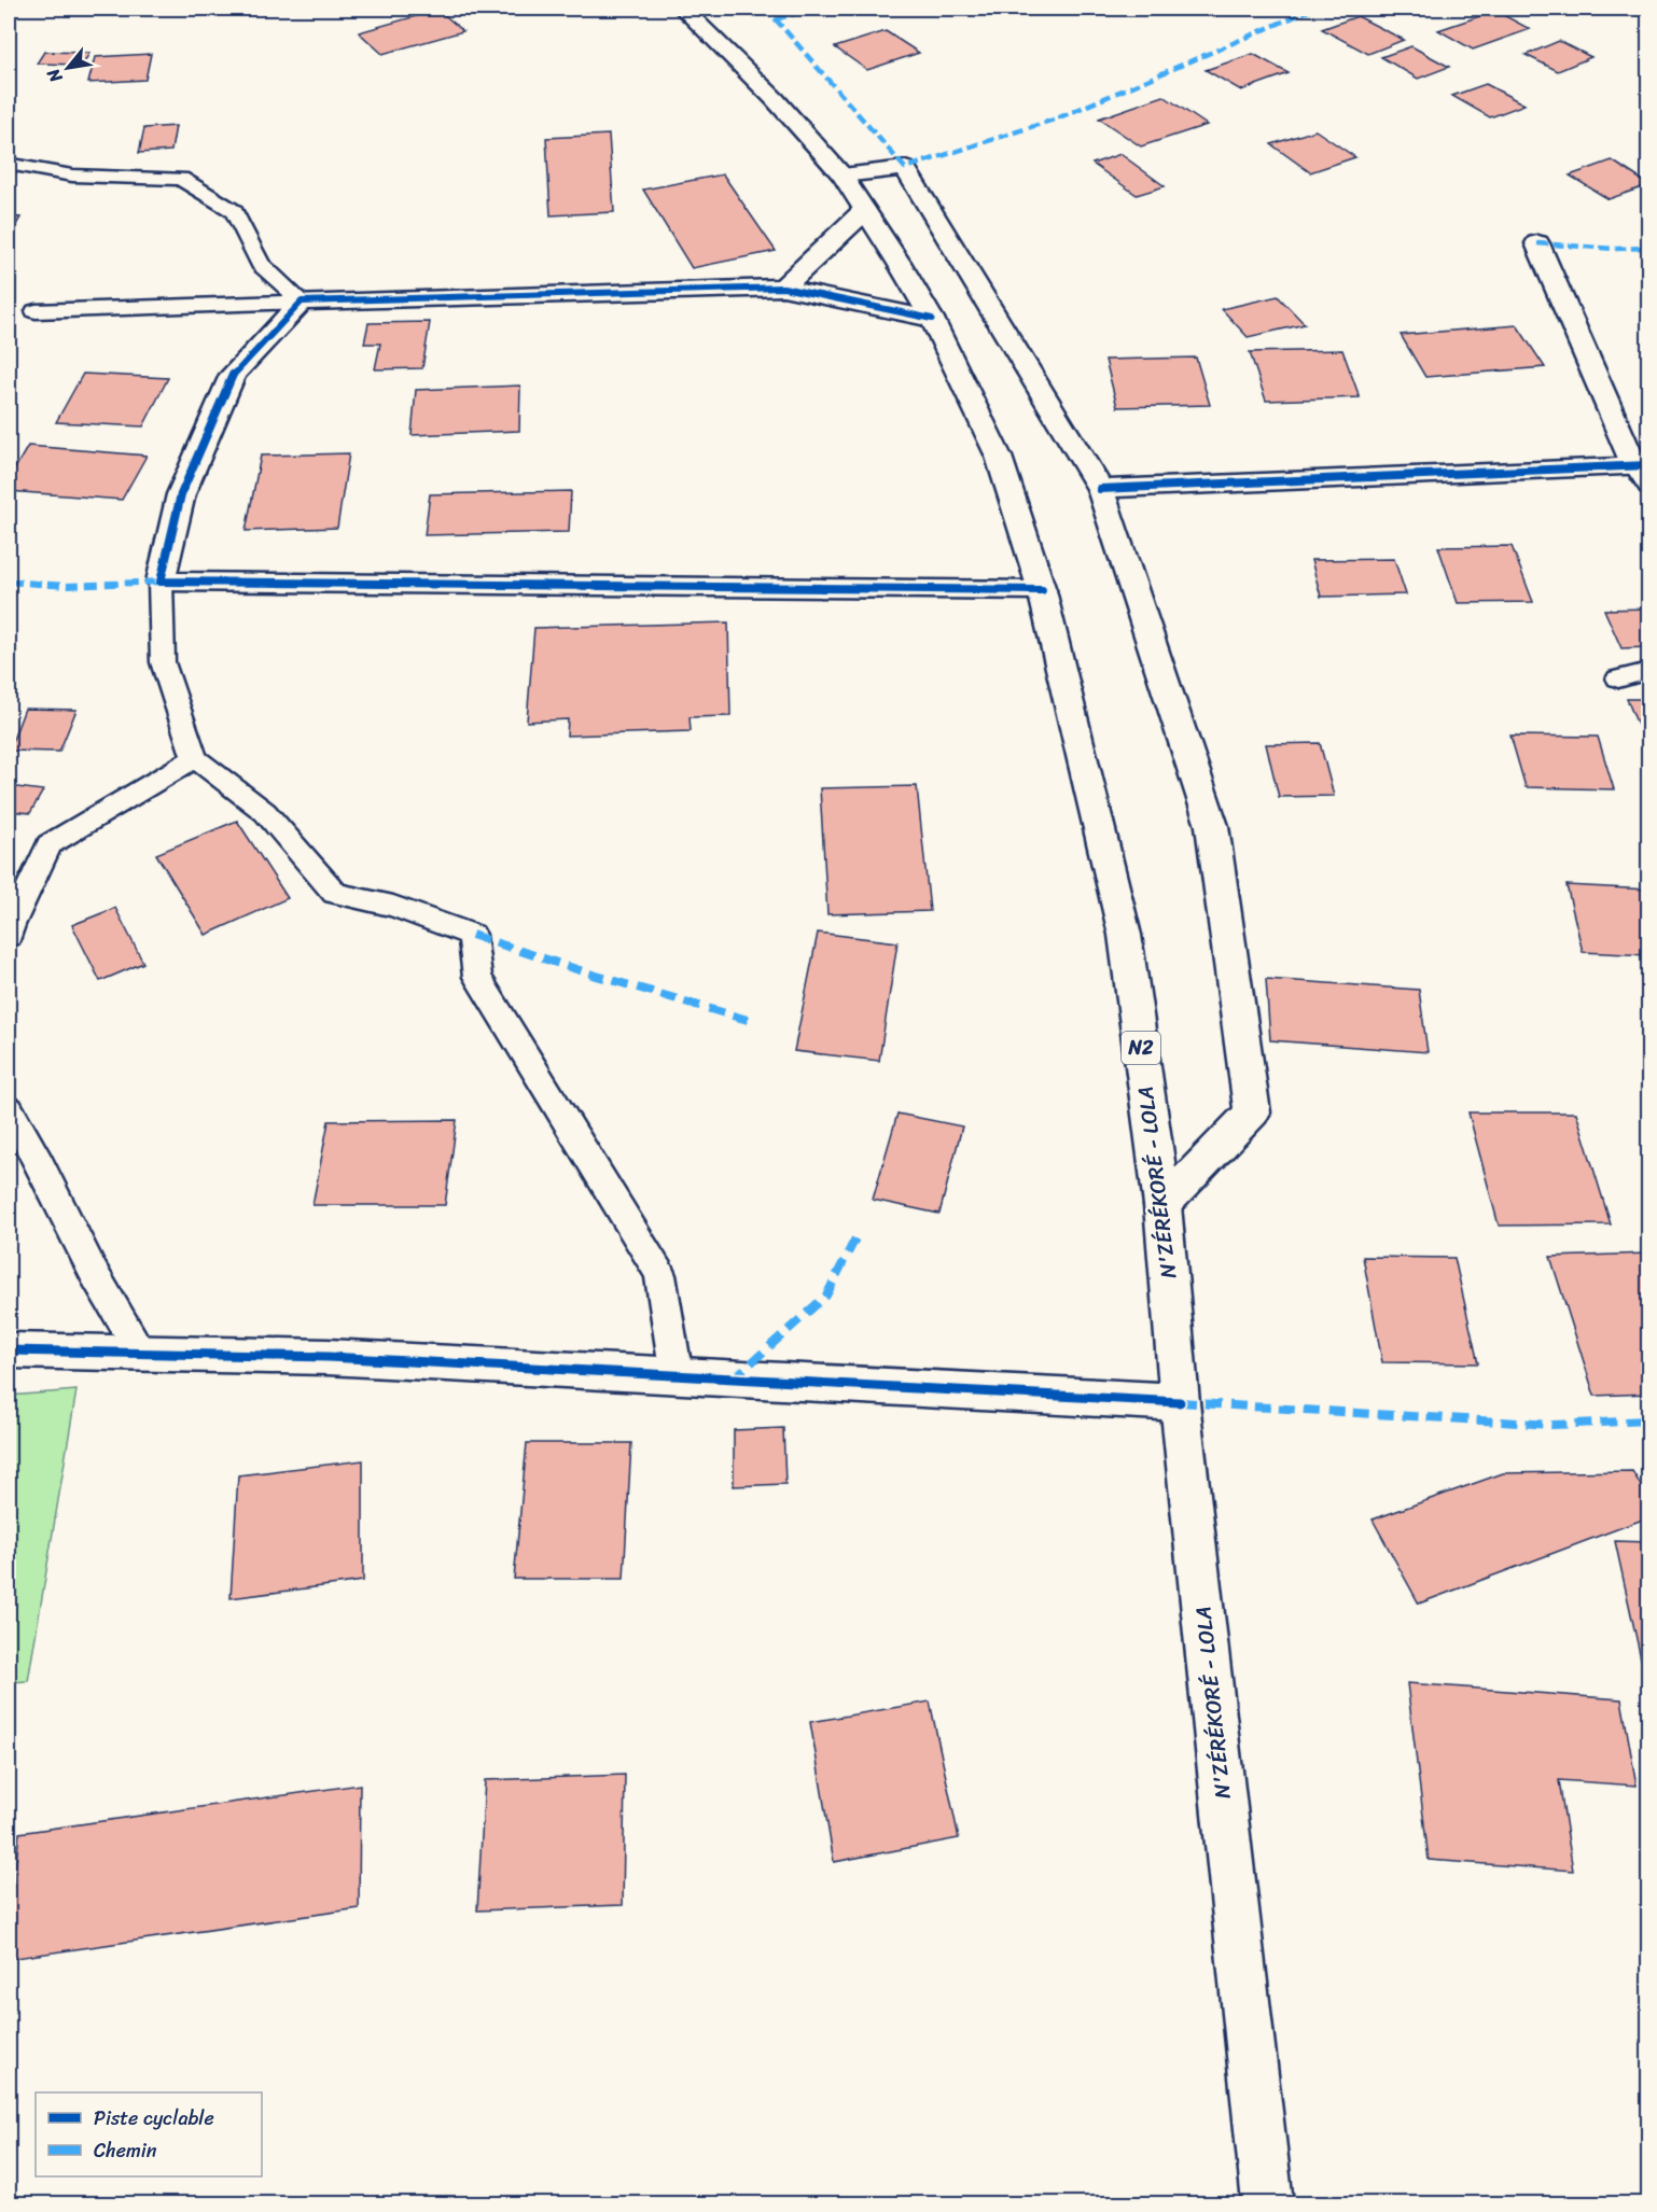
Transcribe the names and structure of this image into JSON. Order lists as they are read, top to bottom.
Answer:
{
  "streets": {
    "main road": ["N2", "N'ZÉRÉKORÉ - LOLA"]
  },
  "legend": ["Piste cyclable", "Chemin"],
  "north": "bottom left"
}
